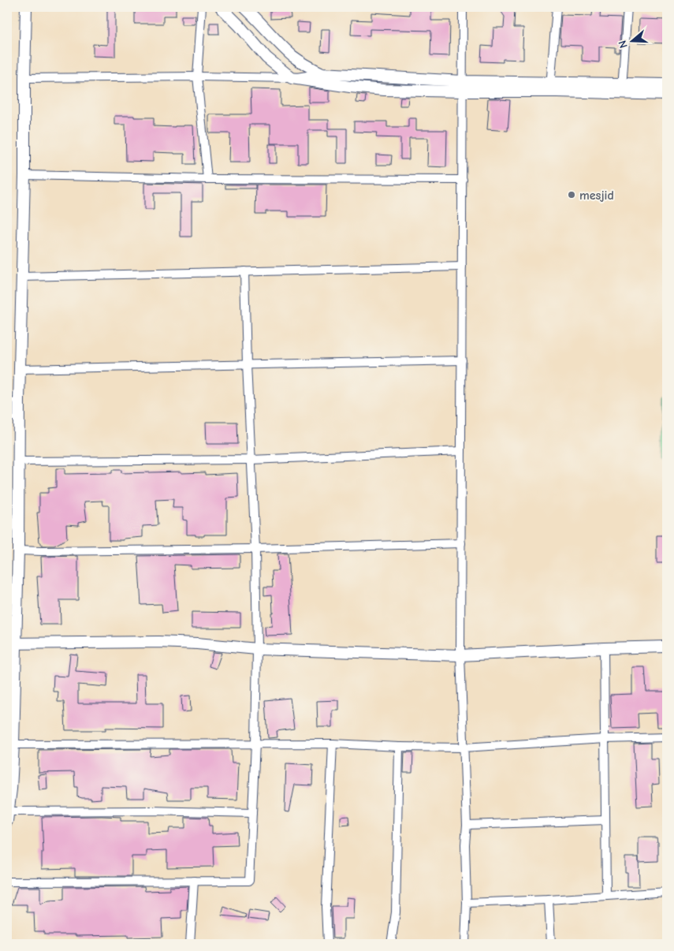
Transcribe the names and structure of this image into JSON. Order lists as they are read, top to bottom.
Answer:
{
  "places": ["mesjid"],
  "north": "left"
}
